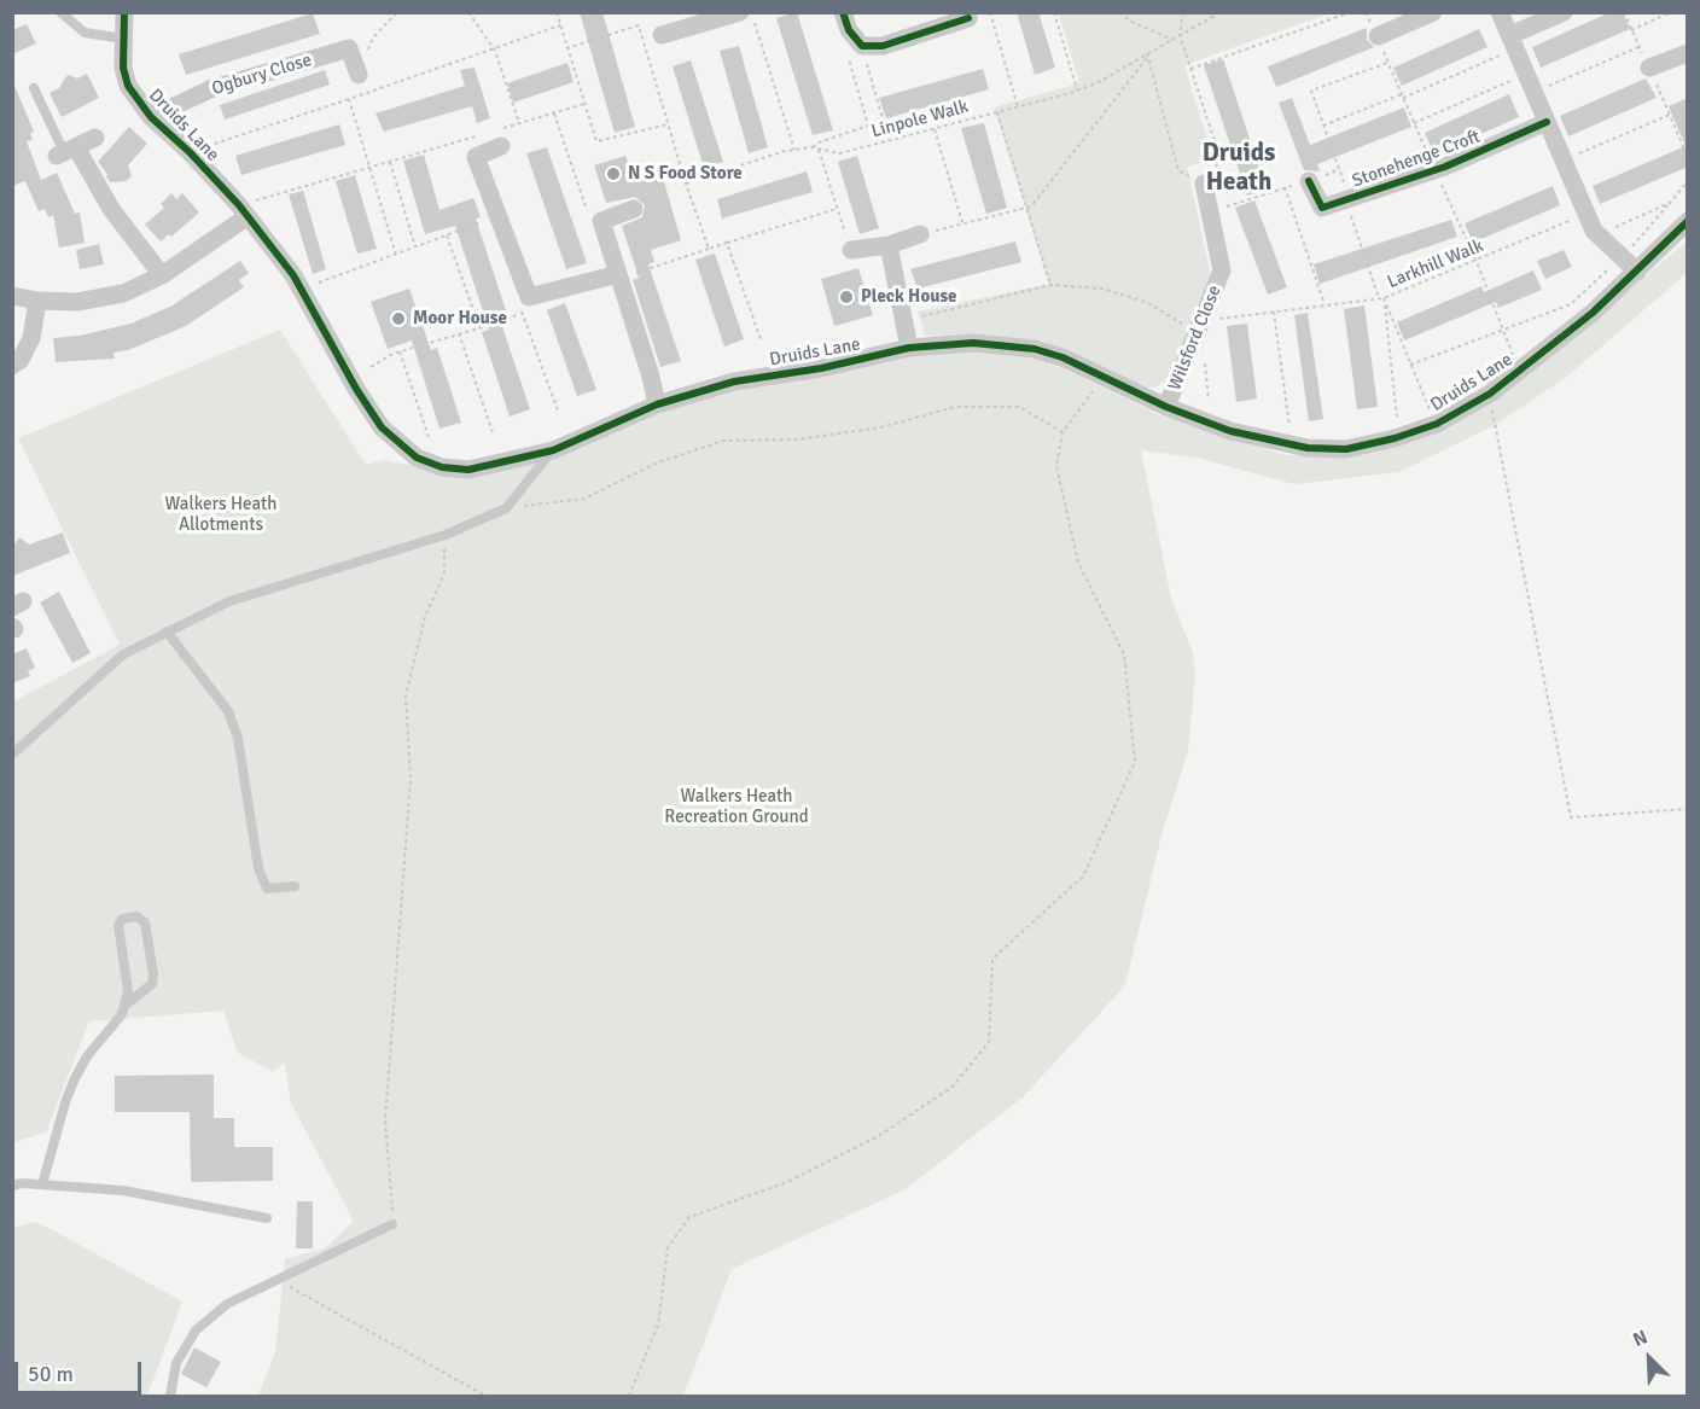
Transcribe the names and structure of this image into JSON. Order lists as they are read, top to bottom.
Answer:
{
  "streets": {
    "street": [
      "Ogbury Close",
      "Druids Lane",
      "Stonehenge Croft",
      "Wilsford Close"
    ],
    "path": ["Linpole Walk", "Larkhill Walk"]
  },
  "crossings": [
    ["Ogbury Close", "Druids Lane"],
    ["Druids Lane", "Wilsford Close"],
    ["Larkhill Walk", "Wilsford Close"]
  ],
  "districts": ["Druids Heath"],
  "parks": ["Walkers Heath Allotments", "Walkers Heath Recreation Ground"],
  "places": ["N S Food Store", "Pleck House", "Moor House"],
  "scale_bar": "50 m",
  "north": "top left"
}
